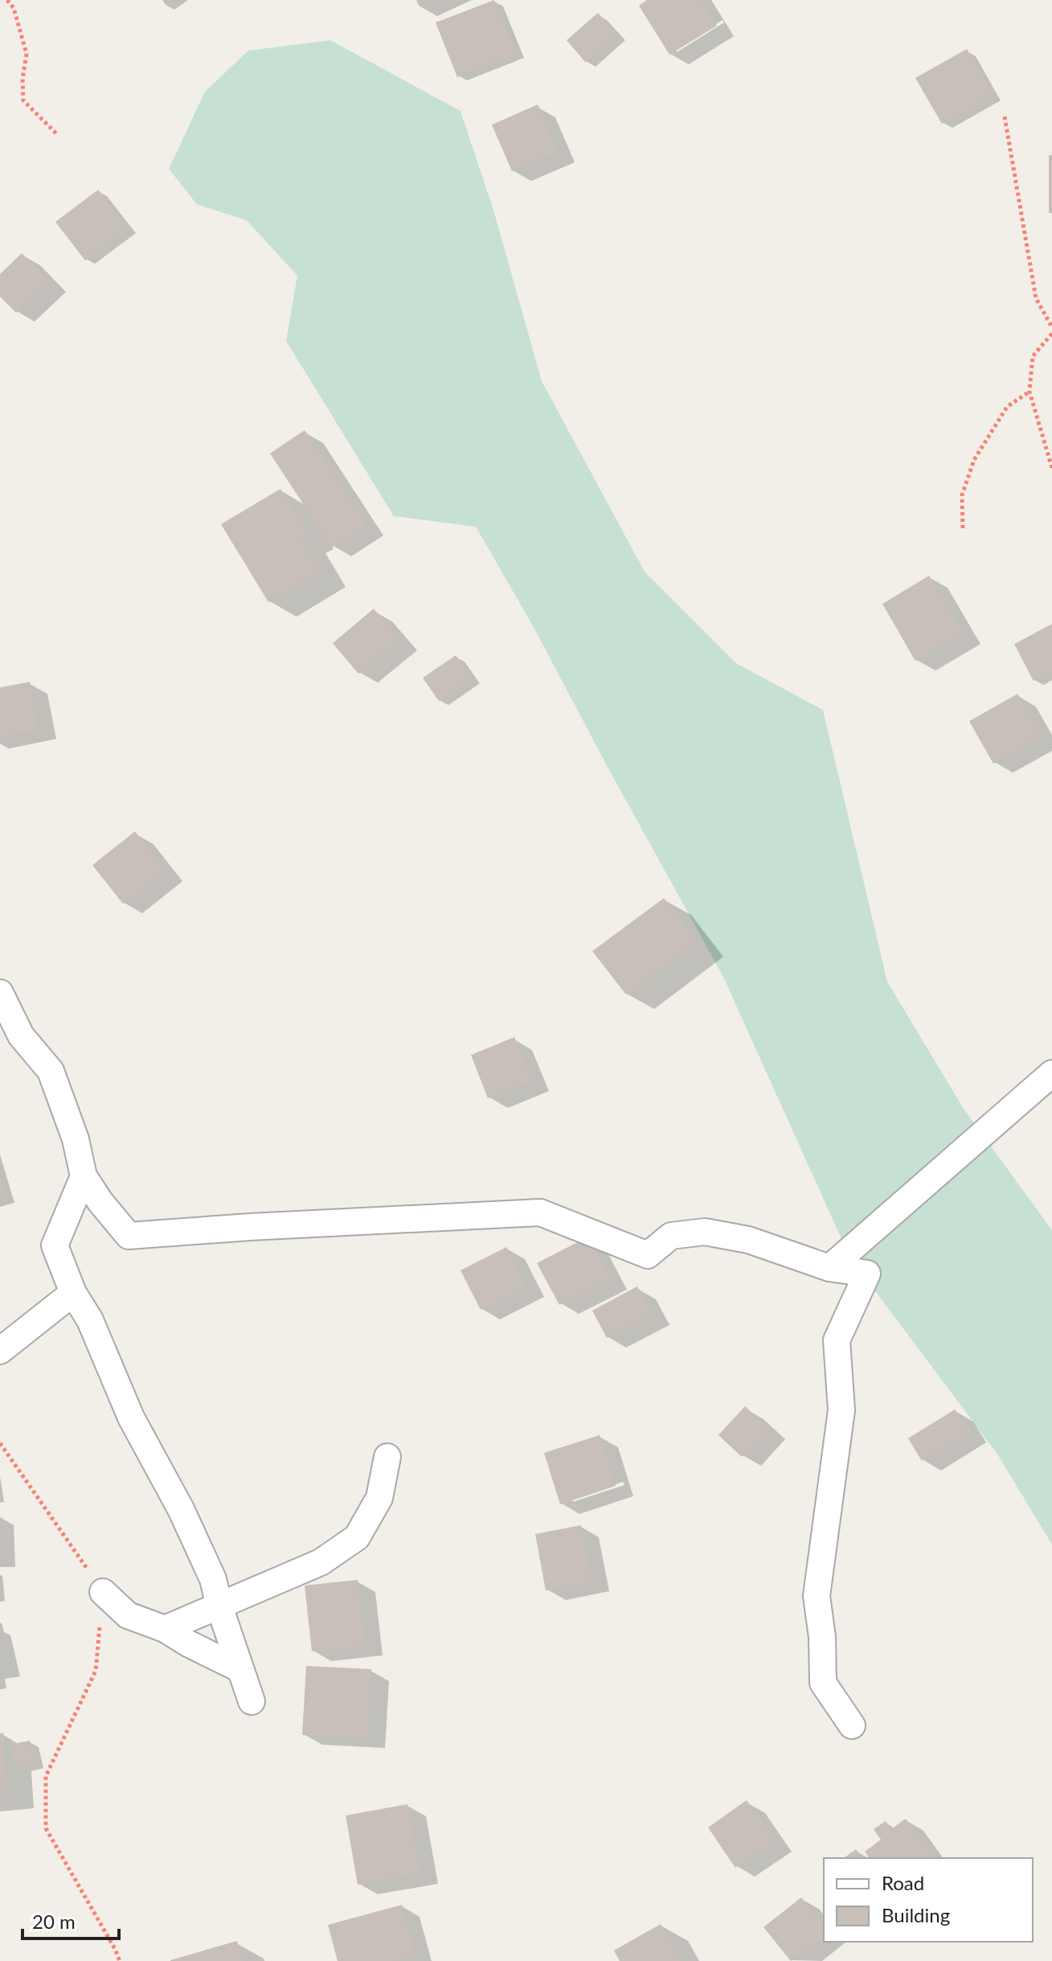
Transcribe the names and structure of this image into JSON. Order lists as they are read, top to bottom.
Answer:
{
  "legend": ["Road", "Building"],
  "scale_bar": "20 m"
}
